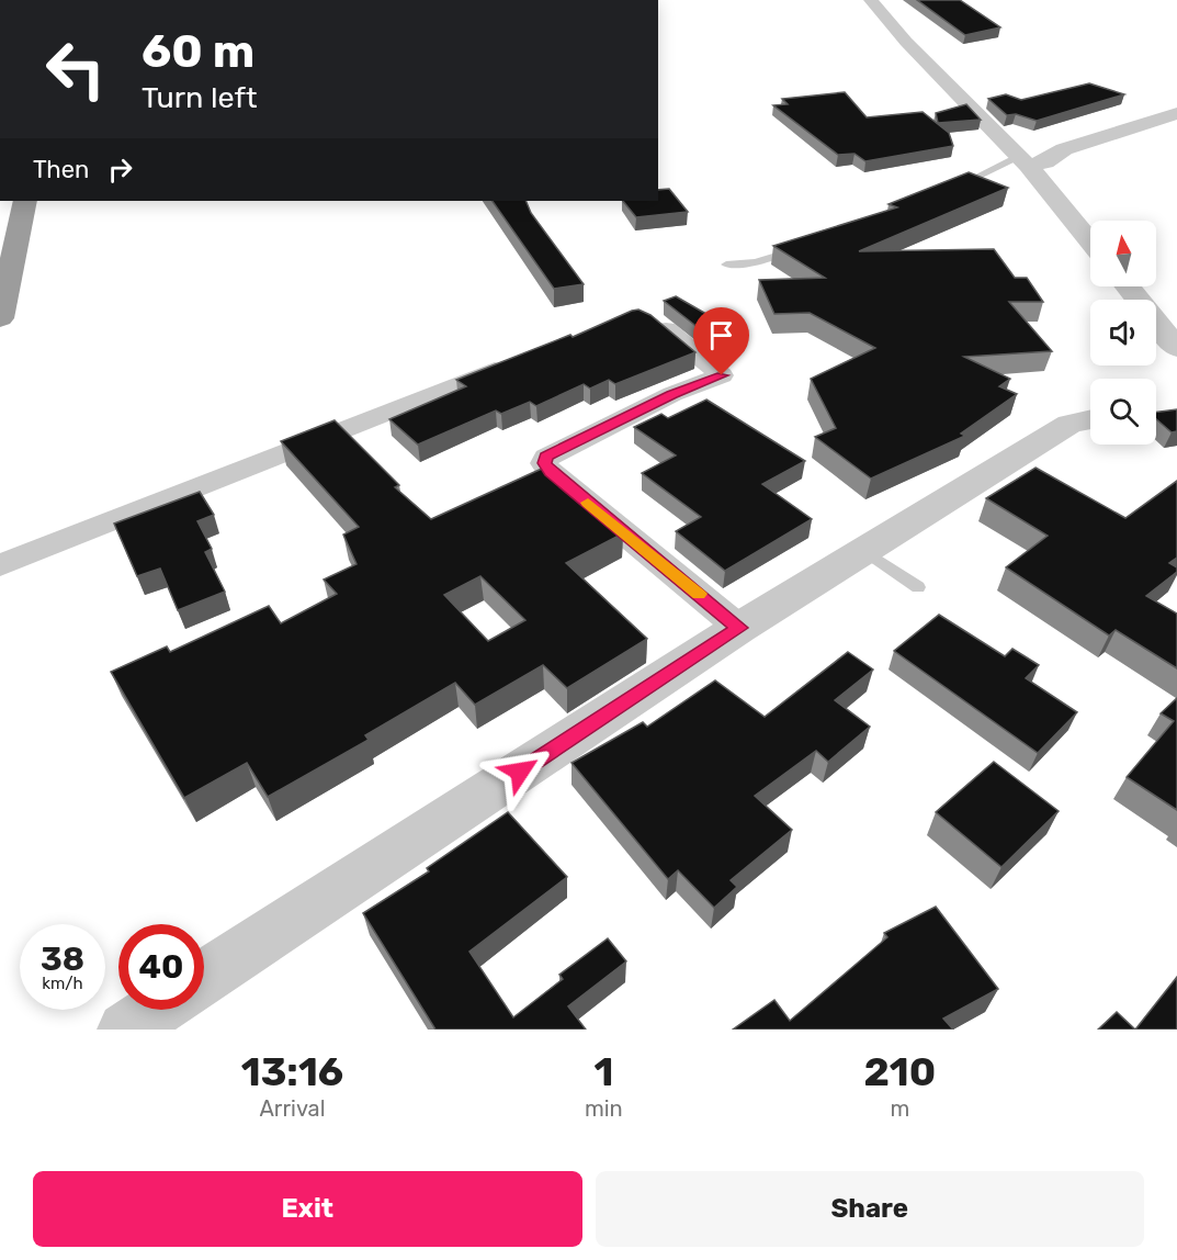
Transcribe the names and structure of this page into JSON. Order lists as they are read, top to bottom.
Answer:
{
  "north": "top",
  "page": {
    "turn": ["60 m", "Turn left"],
    "then": "Then",
    "speed": "38 km/h",
    "limit": "40",
    "eta": [
      "13:16",
      "Arrival",
      "1",
      "min",
      "210",
      "m"
    ],
    "buttons": ["Exit", "Share"]
  }
}
